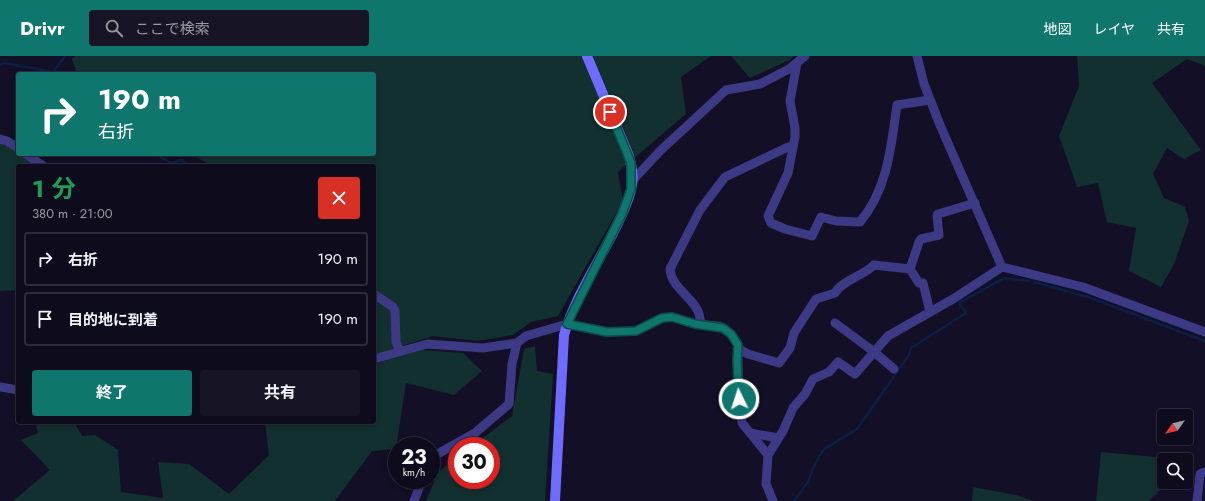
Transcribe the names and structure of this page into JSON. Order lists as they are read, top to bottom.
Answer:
{
  "north": "bottom left",
  "page": {
    "header": "Drivr",
    "search": "ここで検索",
    "nav": ["地図", "レイヤ", "共有"],
    "turn": ["190 m", "右折"],
    "heading": ["1 分", "380 m · 21:00"],
    "list": [
      {
        "name": "右折",
        "value": "190 m"
      },
      {
        "name": "目的地に到着",
        "value": "190 m"
      }
    ],
    "buttons": ["終了", "共有"],
    "speed": "23 km/h",
    "limit": "30"
  }
}
